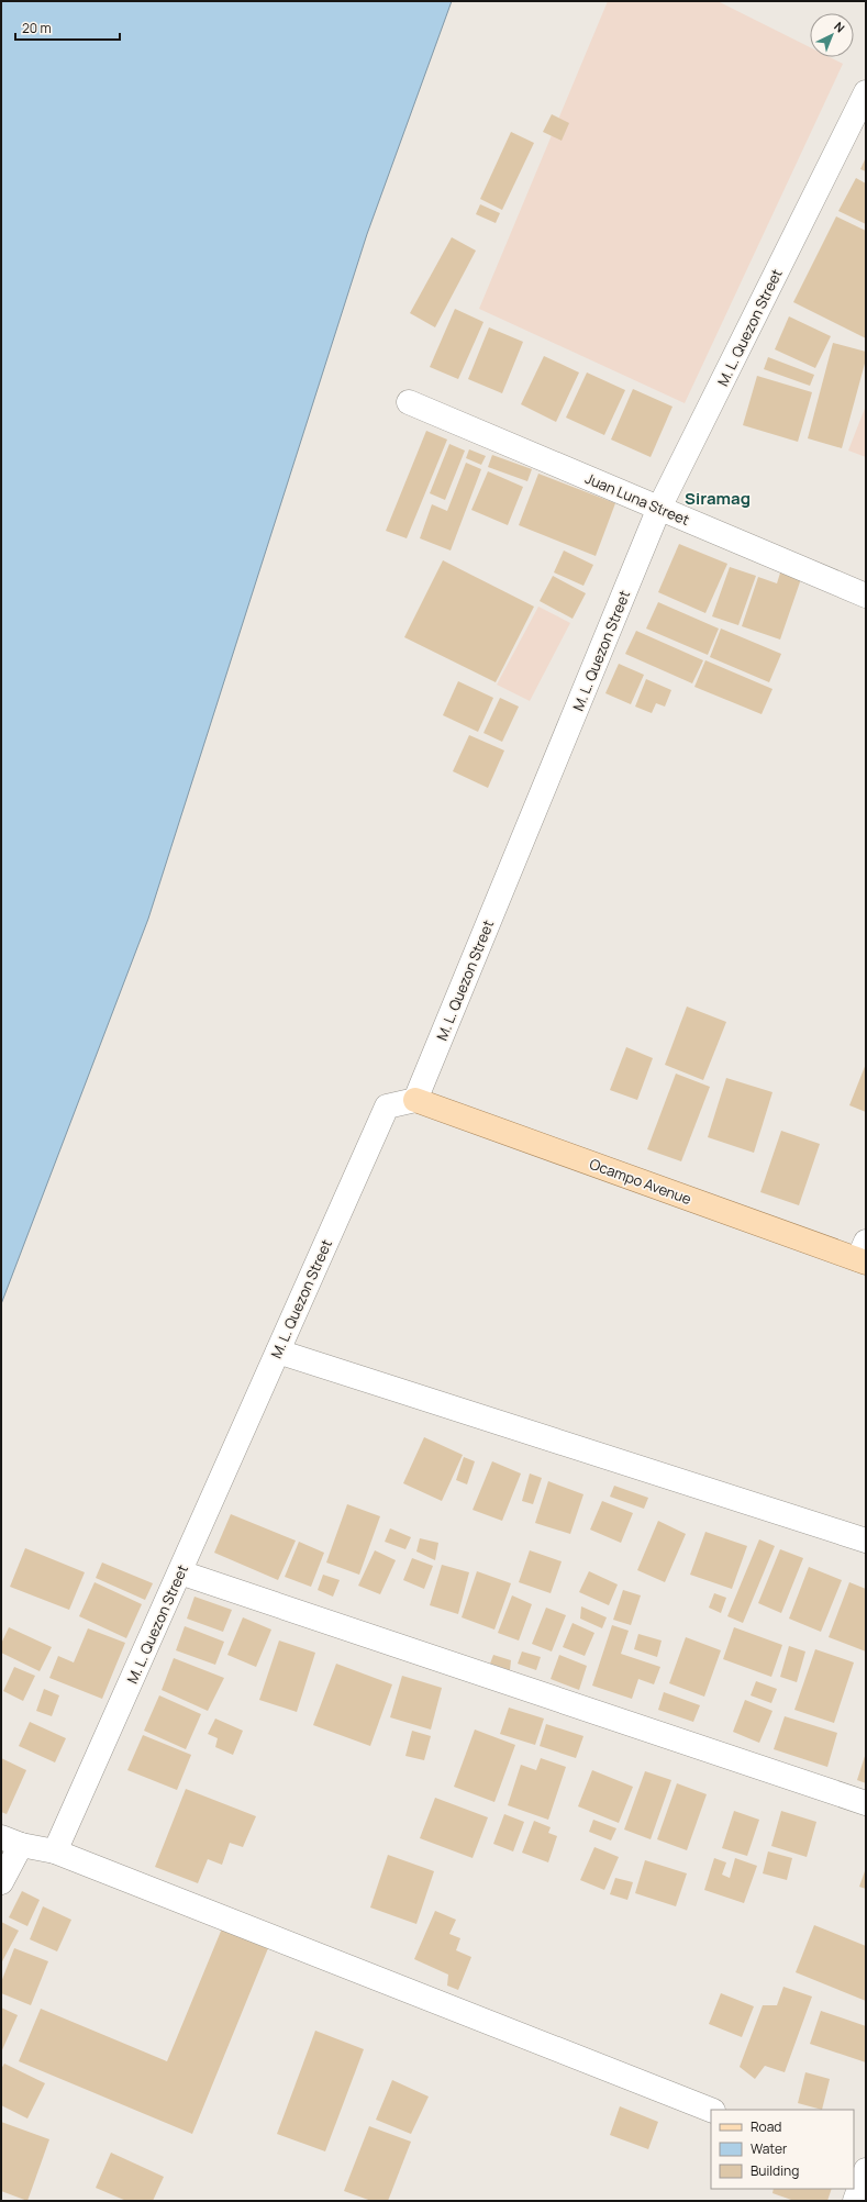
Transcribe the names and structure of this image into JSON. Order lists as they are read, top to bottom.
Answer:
{
  "streets": {
    "main road": ["Ocampo Avenue"],
    "street": ["M. L. Quezon Street", "Juan Luna Street"]
  },
  "crossings": [
    ["M. L. Quezon Street", "Juan Luna Street"],
    ["M. L. Quezon Street", "Ocampo Avenue"]
  ],
  "districts": ["Siramag"],
  "legend": ["Road", "Water", "Building"],
  "scale_bar": "20 m",
  "north": "top right"
}
